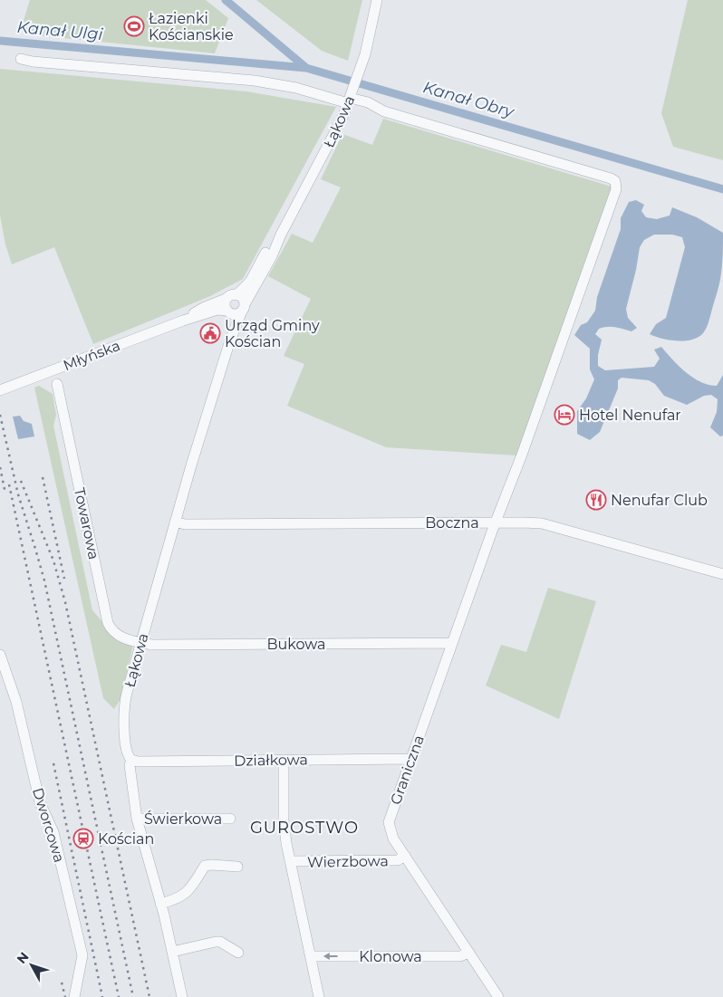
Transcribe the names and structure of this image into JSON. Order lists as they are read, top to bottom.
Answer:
{
  "streets": {
    "street": [
      "Łąkowa",
      "Młyńska",
      "Boczna",
      "Towarowa",
      "Bukowa",
      "Działkowa",
      "Graniczna",
      "Świerkowa",
      "Dworcowa",
      "Wierzbowa",
      "Klonowa"
    ]
  },
  "crossings": [
    ["Łąkowa", "Młyńska"],
    ["Łąkowa", "Boczna"],
    ["Łąkowa", "Towarowa"],
    ["Łąkowa", "Bukowa"],
    ["Łąkowa", "Działkowa"],
    ["Łąkowa", "Graniczna"],
    ["Łąkowa", "Świerkowa"],
    ["Boczna", "Graniczna"],
    ["Towarowa", "Bukowa"],
    ["Bukowa", "Graniczna"],
    ["Działkowa", "Graniczna"],
    ["Graniczna", "Wierzbowa"],
    ["Graniczna", "Klonowa"]
  ],
  "one_way": ["Klonowa"],
  "districts": ["GUROSTWO"],
  "water": ["Kanał Ulgi", "Kanał Obry"],
  "places": {
    "sports": ["Łazienki Kościanskie"],
    "public building": ["Urząd Gminy Kościan"],
    "hotel": ["Hotel Nenufar"],
    "restaurant": ["Nenufar Club"],
    "station": ["Kościan"]
  },
  "north": "top left"
}
